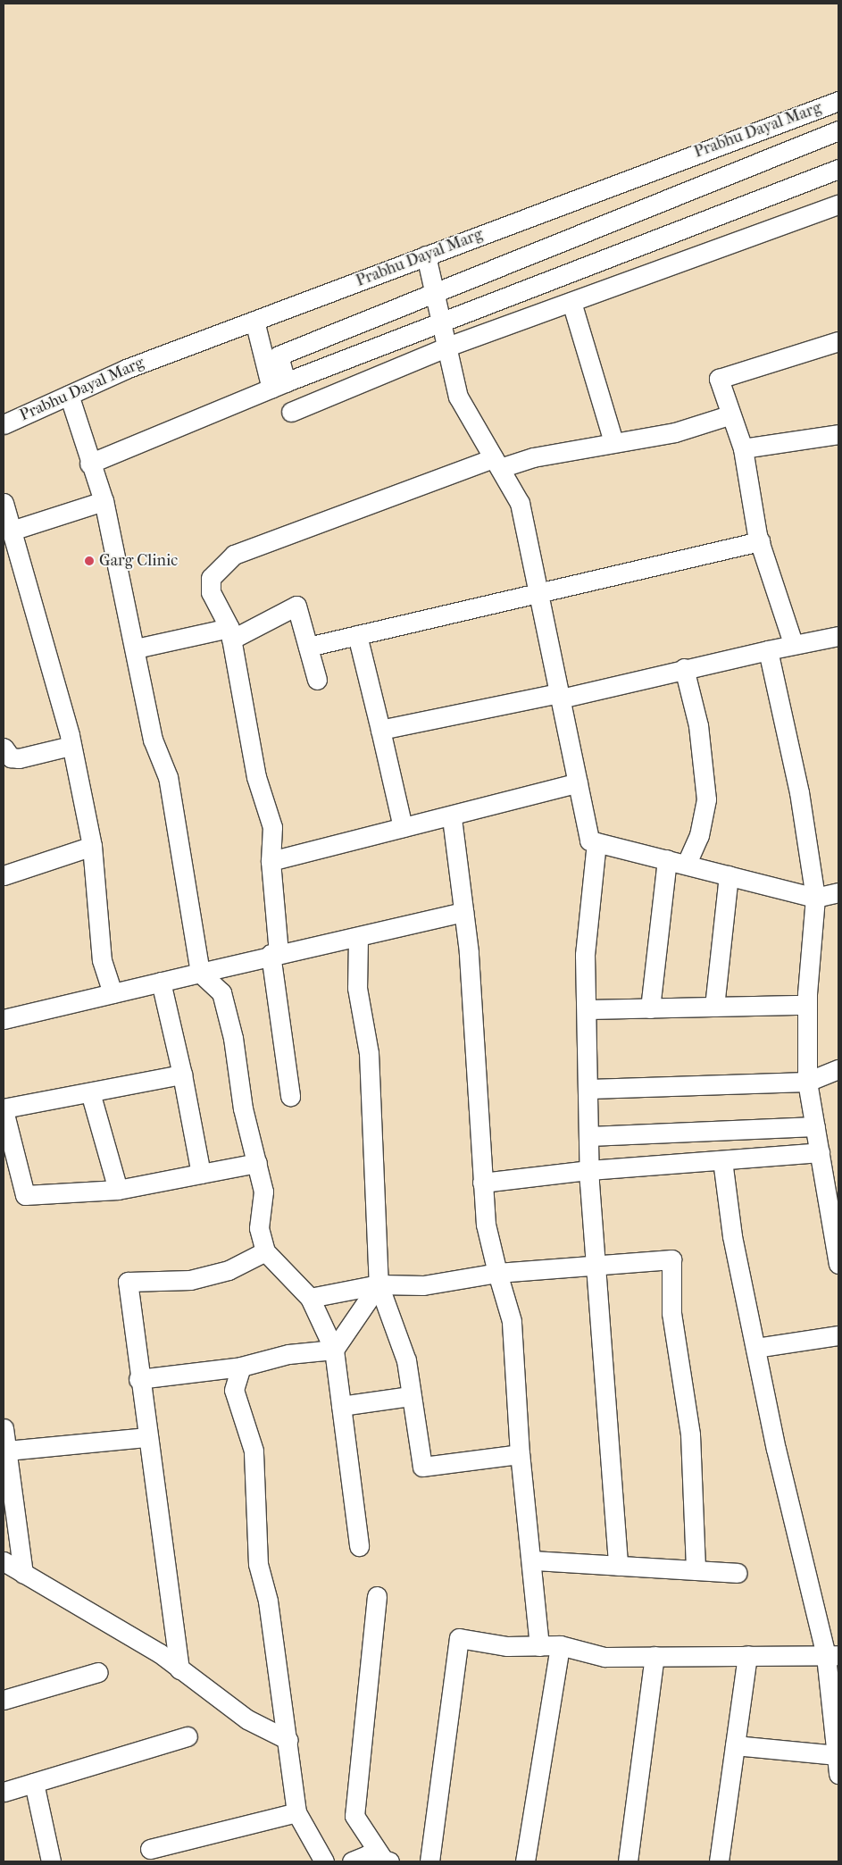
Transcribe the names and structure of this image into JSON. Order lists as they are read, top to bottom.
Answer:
{
  "streets": {
    "street": ["Prabhu Dayal Marg"]
  },
  "places": ["Garg Clinic"]
}
